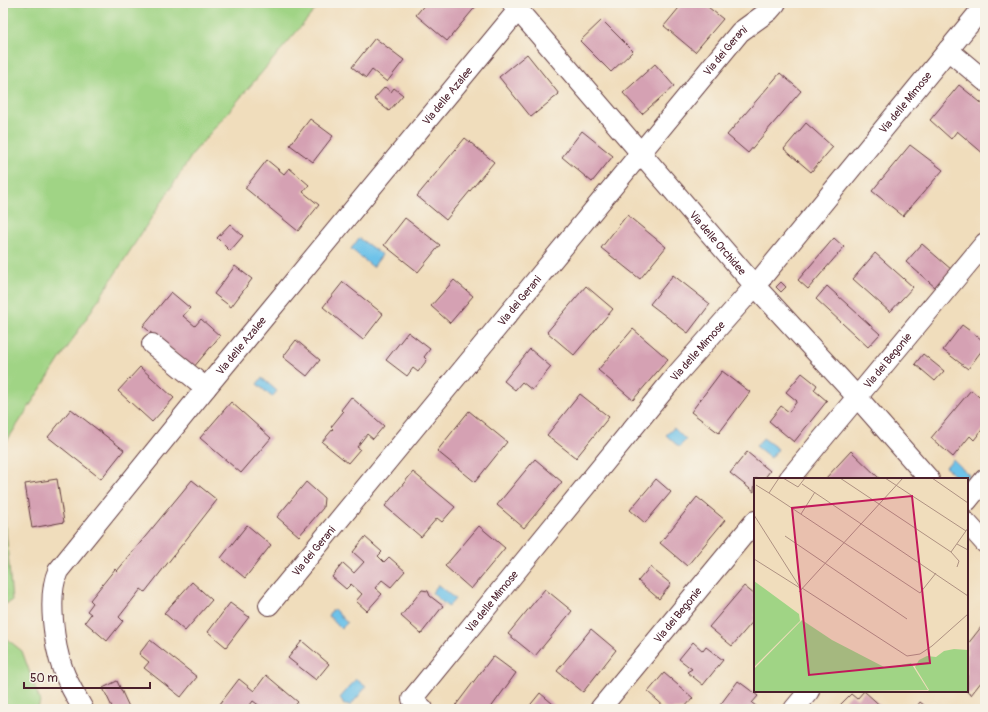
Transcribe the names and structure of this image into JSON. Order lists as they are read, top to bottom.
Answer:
{
  "streets": {
    "street": [
      "Via dei Gerani",
      "Via delle Azalee",
      "Via delle Mimose",
      "Via delle Orchidee",
      "Via dei Begonie"
    ]
  },
  "crossings": [
    ["Via dei Gerani", "Via delle Orchidee"],
    ["Via delle Azalee", "Via delle Orchidee"],
    ["Via delle Mimose", "Via delle Orchidee"],
    ["Via delle Orchidee", "Via dei Begonie"]
  ],
  "scale_bar": "50 m"
}
